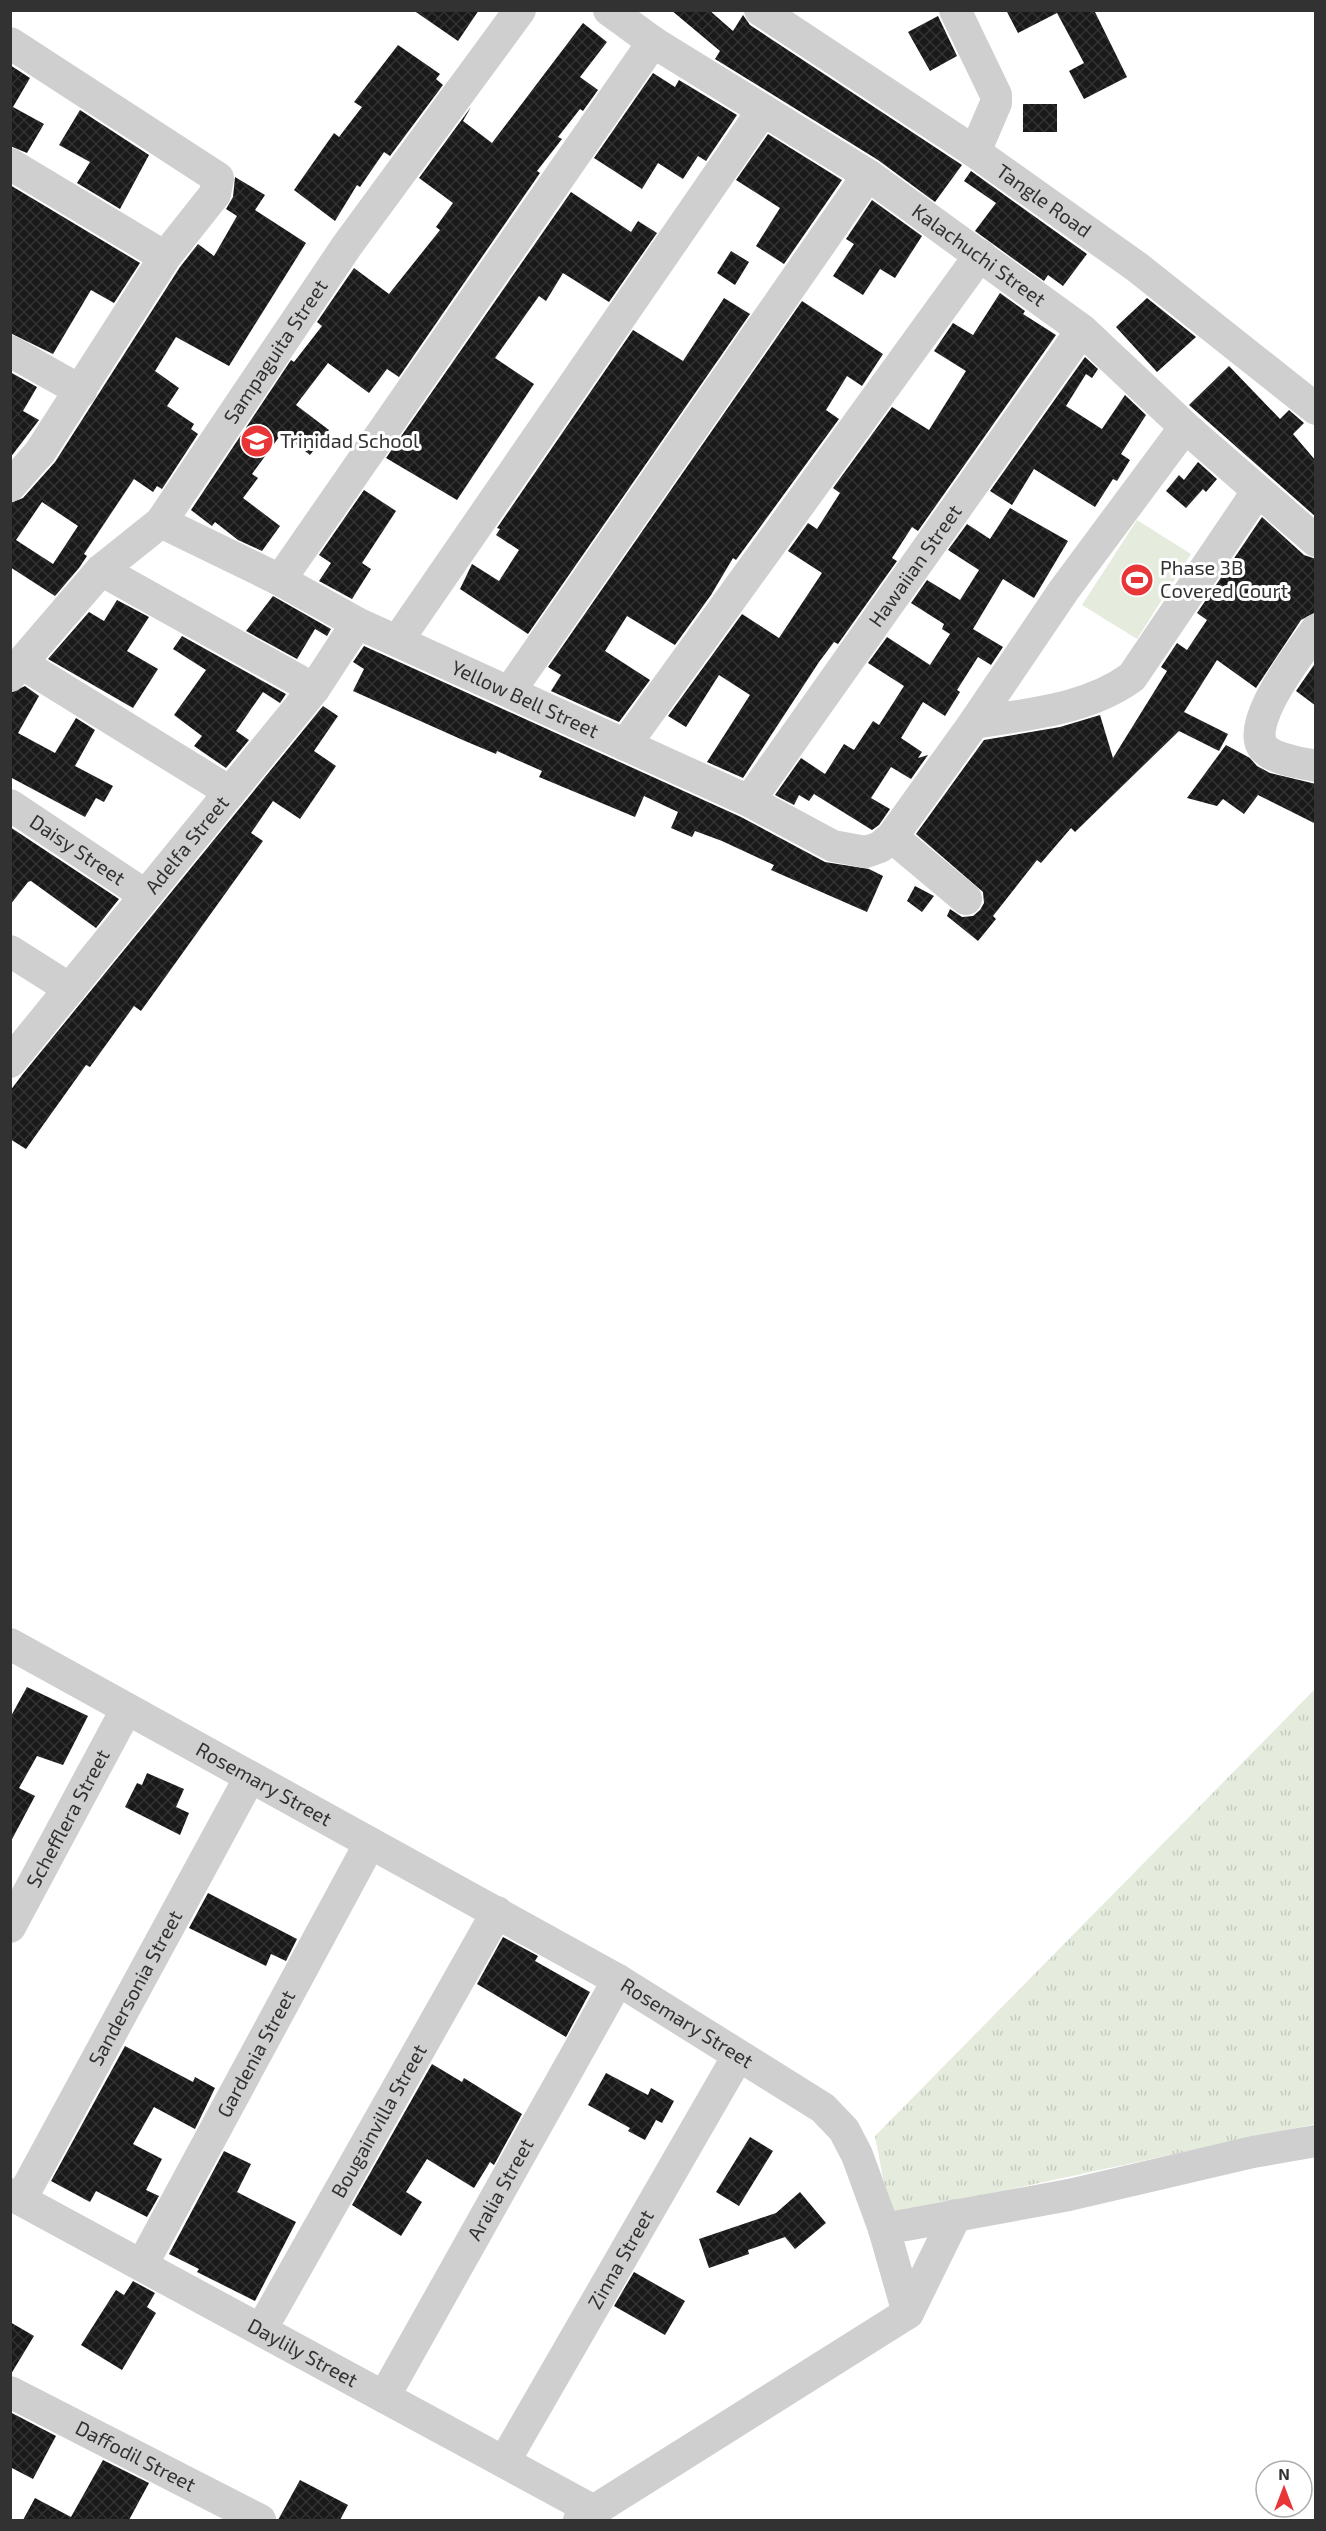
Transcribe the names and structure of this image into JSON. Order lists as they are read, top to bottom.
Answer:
{
  "streets": {
    "street": [
      "Tangle Road",
      "Kalachuchi Street",
      "Sampaguita Street",
      "Hawaiian Street",
      "Yellow Bell Street",
      "Adelfa Street",
      "Daisy Street",
      "Rosemary Street",
      "Schefflera Street",
      "Sandersonia Street",
      "Gardenia Street",
      "Bougainvilla Street",
      "Aralia Street",
      "Zinna Street",
      "Daylily Street",
      "Daffodil Street"
    ]
  },
  "crossings": [
    ["Kalachuchi Street", "Hawaiian Street"],
    ["Sampaguita Street", "Yellow Bell Street"],
    ["Hawaiian Street", "Yellow Bell Street"],
    ["Yellow Bell Street", "Adelfa Street"],
    ["Adelfa Street", "Daisy Street"],
    ["Rosemary Street", "Schefflera Street"],
    ["Rosemary Street", "Sandersonia Street"],
    ["Rosemary Street", "Gardenia Street"],
    ["Rosemary Street", "Bougainvilla Street"],
    ["Rosemary Street", "Aralia Street"],
    ["Rosemary Street", "Zinna Street"],
    ["Sandersonia Street", "Daylily Street"],
    ["Gardenia Street", "Daylily Street"],
    ["Bougainvilla Street", "Daylily Street"],
    ["Aralia Street", "Daylily Street"],
    ["Zinna Street", "Daylily Street"]
  ],
  "places": {
    "school or university": ["Trinidad School"],
    "sports": ["Phase 3B Covered Court"]
  },
  "north": "top"
}
